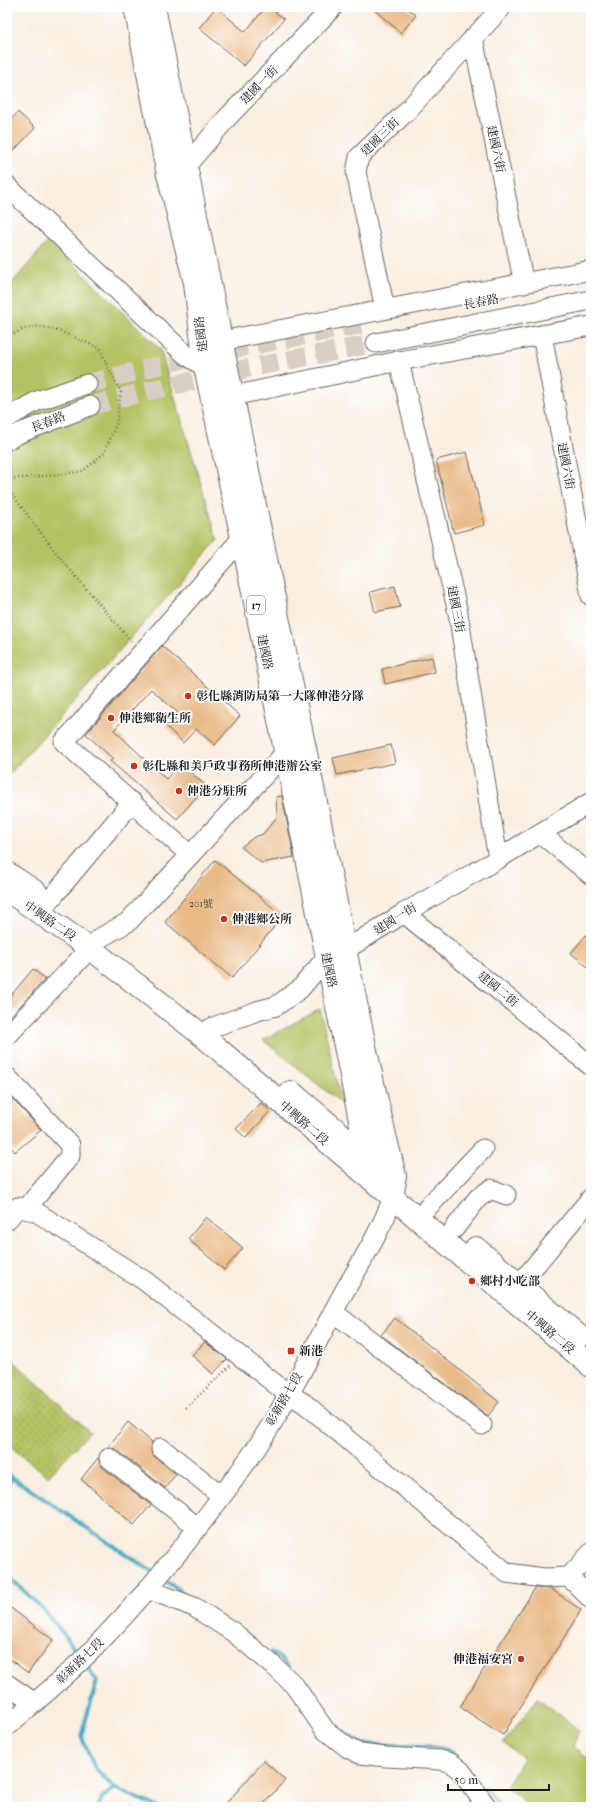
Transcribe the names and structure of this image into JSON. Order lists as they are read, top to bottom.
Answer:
{
  "streets": {
    "main road": ["建國路", "17", "中興路二段"],
    "street": [
      "建國一街",
      "建國三街",
      "建國六街",
      "長春路",
      "建國二街",
      "彰新路七段"
    ]
  },
  "crossings": [
    ["建國一街", "建國三街"],
    ["建國一街", "建國路"],
    ["建國一街", "中興路二段"],
    ["建國一街", "建國二街"],
    ["建國三街", "建國六街"],
    ["建國路", "中興路二段"],
    ["建國路", "彰新路七段"],
    ["中興路二段", "彰新路七段"]
  ],
  "places": {
    "other": [
      "彰化縣消防局第一大隊伸港分隊",
      "伸港鄉衛生所",
      "彰化縣和美戶政事務所伸港辦公室",
      "伸港分駐所",
      "伸港鄉公所",
      "鄉村小吃部",
      "伸港福安宮"
    ],
    "transit": ["新港"]
  },
  "house_numbers": ["201號"],
  "scale_bar": "50 m"
}
